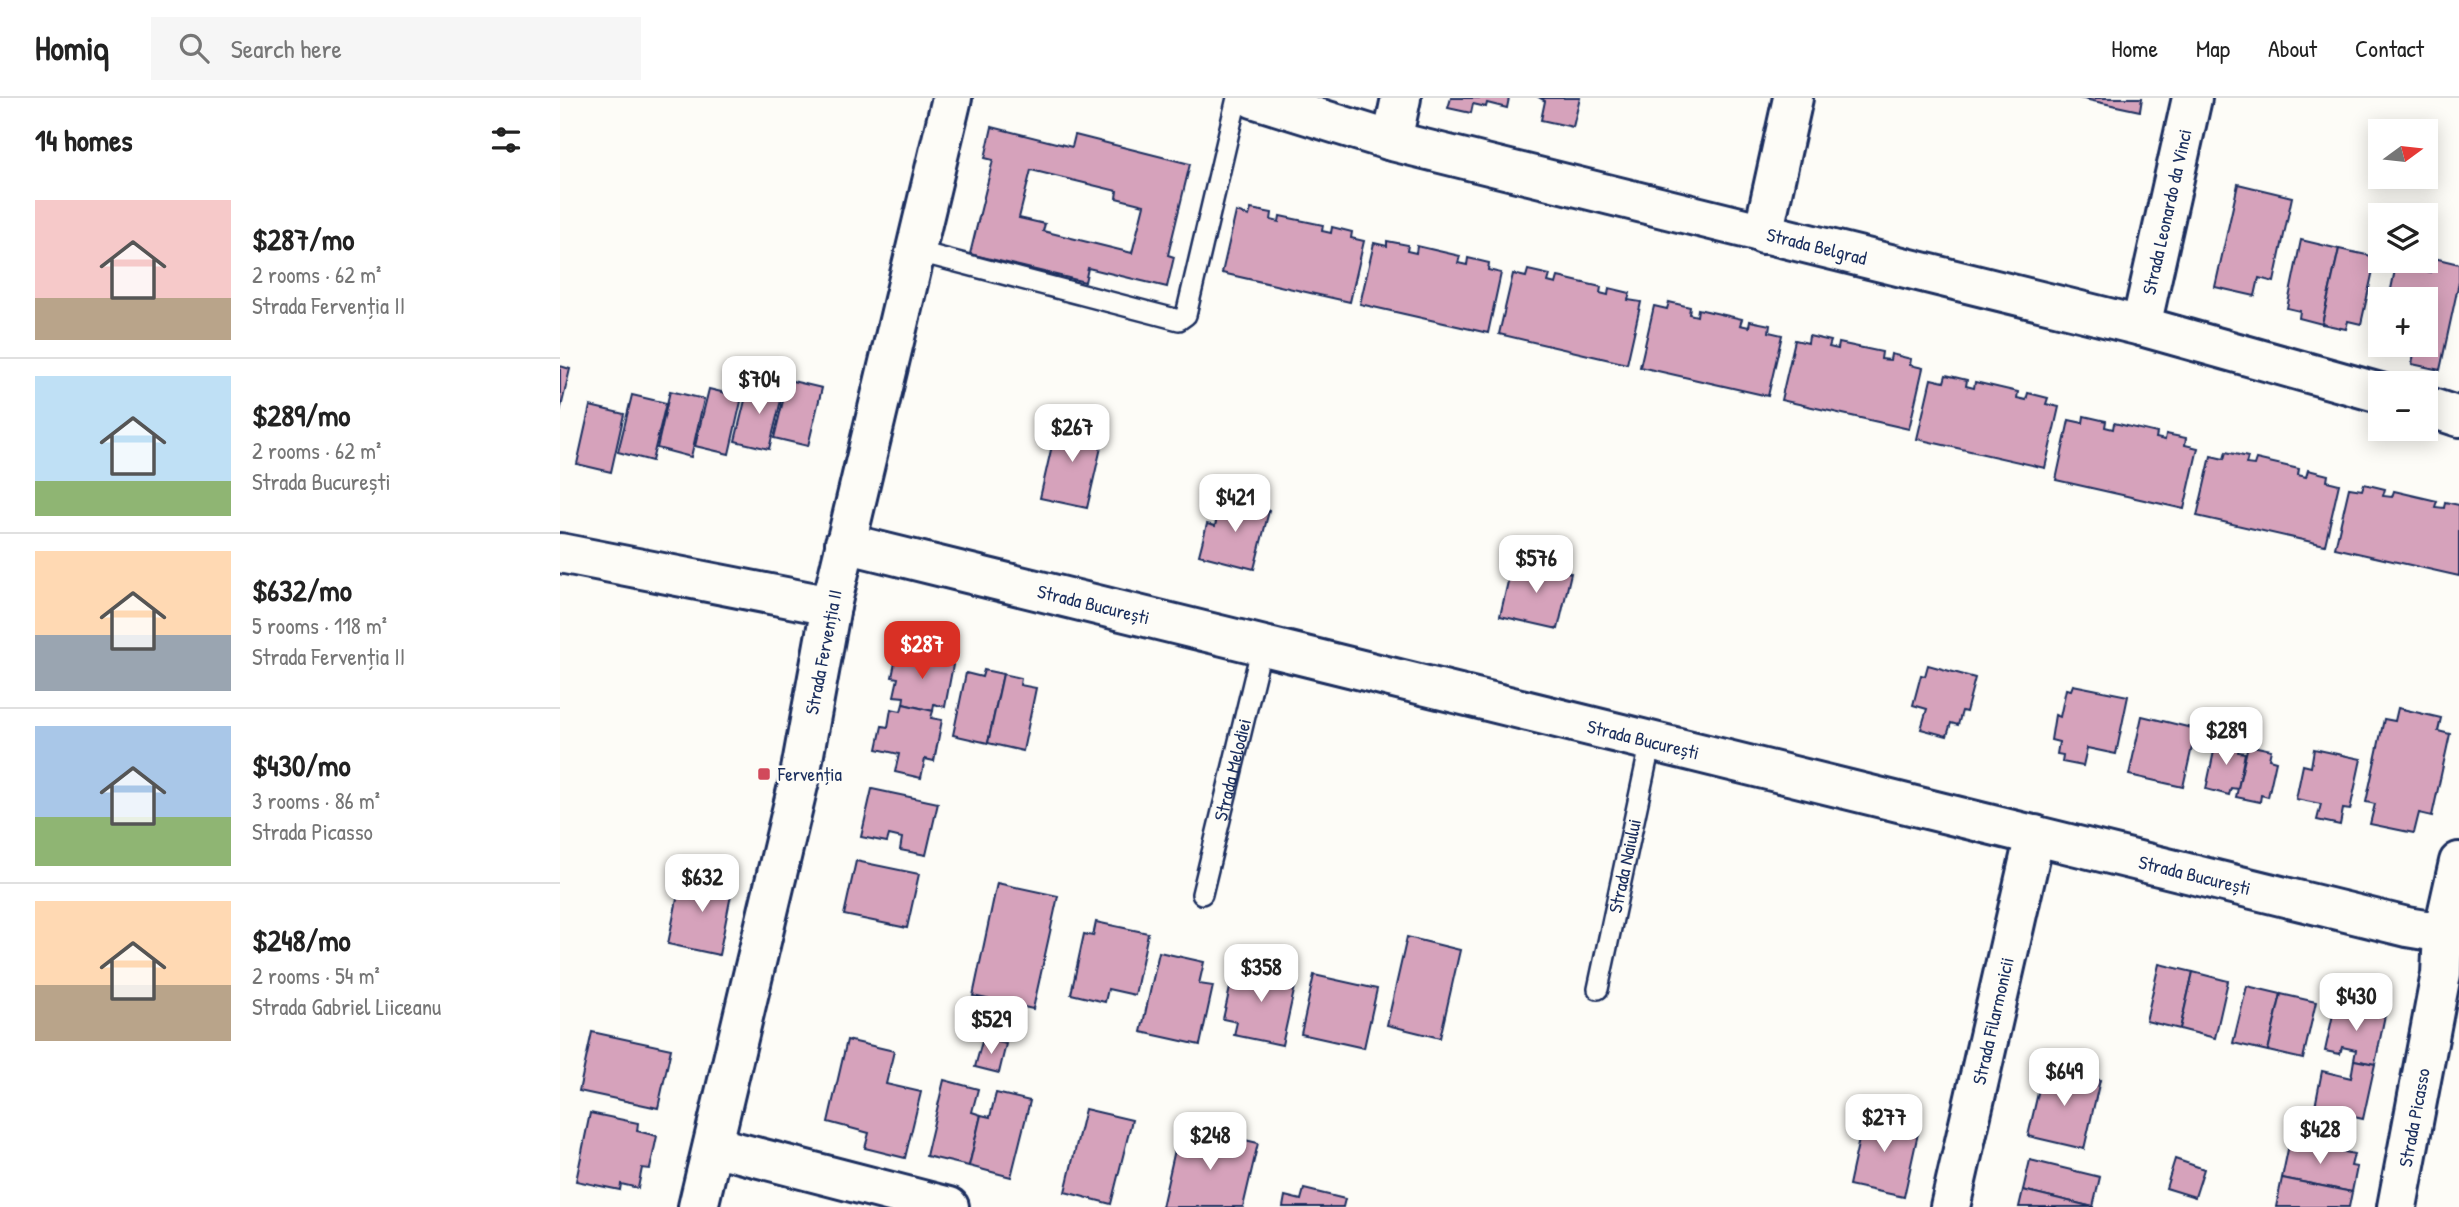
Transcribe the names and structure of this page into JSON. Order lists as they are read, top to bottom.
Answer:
{
  "streets": {
    "street": [
      "Strada Leonardo da Vinci",
      "Strada Belgrad",
      "Strada București",
      "Strada Fervenția II",
      "Strada Filarmonicii",
      "Strada Picasso"
    ],
    "lane": ["Strada Melodiei", "Strada Naiului"]
  },
  "crossings": [
    ["Strada Leonardo da Vinci", "Strada Belgrad"],
    ["Strada București", "Strada Fervenția II"],
    ["Strada București", "Strada Melodiei"],
    ["Strada București", "Strada Naiului"],
    ["Strada București", "Strada Filarmonicii"],
    ["Strada București", "Strada Picasso"]
  ],
  "places": {
    "transit": ["Fervenția"]
  },
  "north": "right",
  "page": {
    "header": "Homiq",
    "search": "Search here",
    "nav": [
      "Home",
      "Map",
      "About",
      "Contact"
    ],
    "heading": "14 homes",
    "map_buttons": ["+", "−"],
    "list": [
      {
        "name": "$287/mo",
        "note": "2 rooms · 62 m² · Strada Fervenția II"
      },
      {
        "name": "$289/mo",
        "note": "2 rooms · 62 m² · Strada București"
      },
      {
        "name": "$632/mo",
        "note": "5 rooms · 118 m² · Strada Fervenția II"
      },
      {
        "name": "$430/mo",
        "note": "3 rooms · 86 m² · Strada Picasso"
      },
      {
        "name": "$248/mo",
        "note": "2 rooms · 54 m² · Strada Gabriel Liiceanu"
      }
    ],
    "price": [
      "$704",
      "$267",
      "$421",
      "$576",
      "$287",
      "$289",
      "$632",
      "$358",
      "$430",
      "$529",
      "$649",
      "$277",
      "$428",
      "$248"
    ]
  }
}
